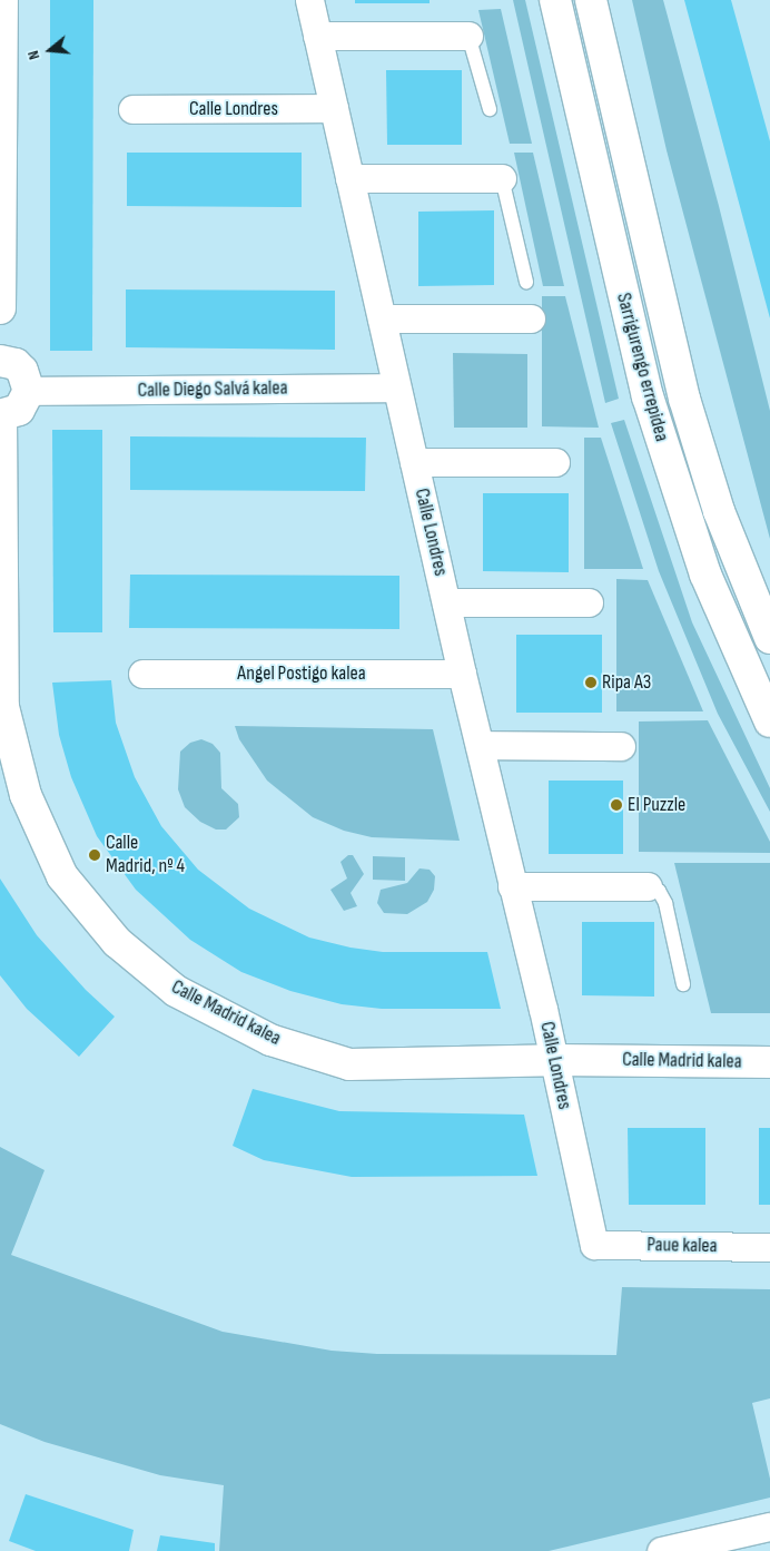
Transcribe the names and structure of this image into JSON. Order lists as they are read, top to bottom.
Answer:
{
  "streets": {
    "street": [
      "Calle Londres",
      "Sarrigurengo errepidea",
      "Calle Diego Salvá kalea",
      "Angel Postigo kalea",
      "Calle Madrid kalea",
      "Paue kalea"
    ]
  },
  "crossings": [
    ["Calle Londres", "Calle Diego Salvá kalea"],
    ["Calle Londres", "Angel Postigo kalea"],
    ["Calle Londres", "Calle Madrid kalea"],
    ["Calle Londres", "Paue kalea"]
  ],
  "places": ["Ripa A3", "El Puzzle", "Calle Madrid, nº 4"],
  "north": "left"
}
